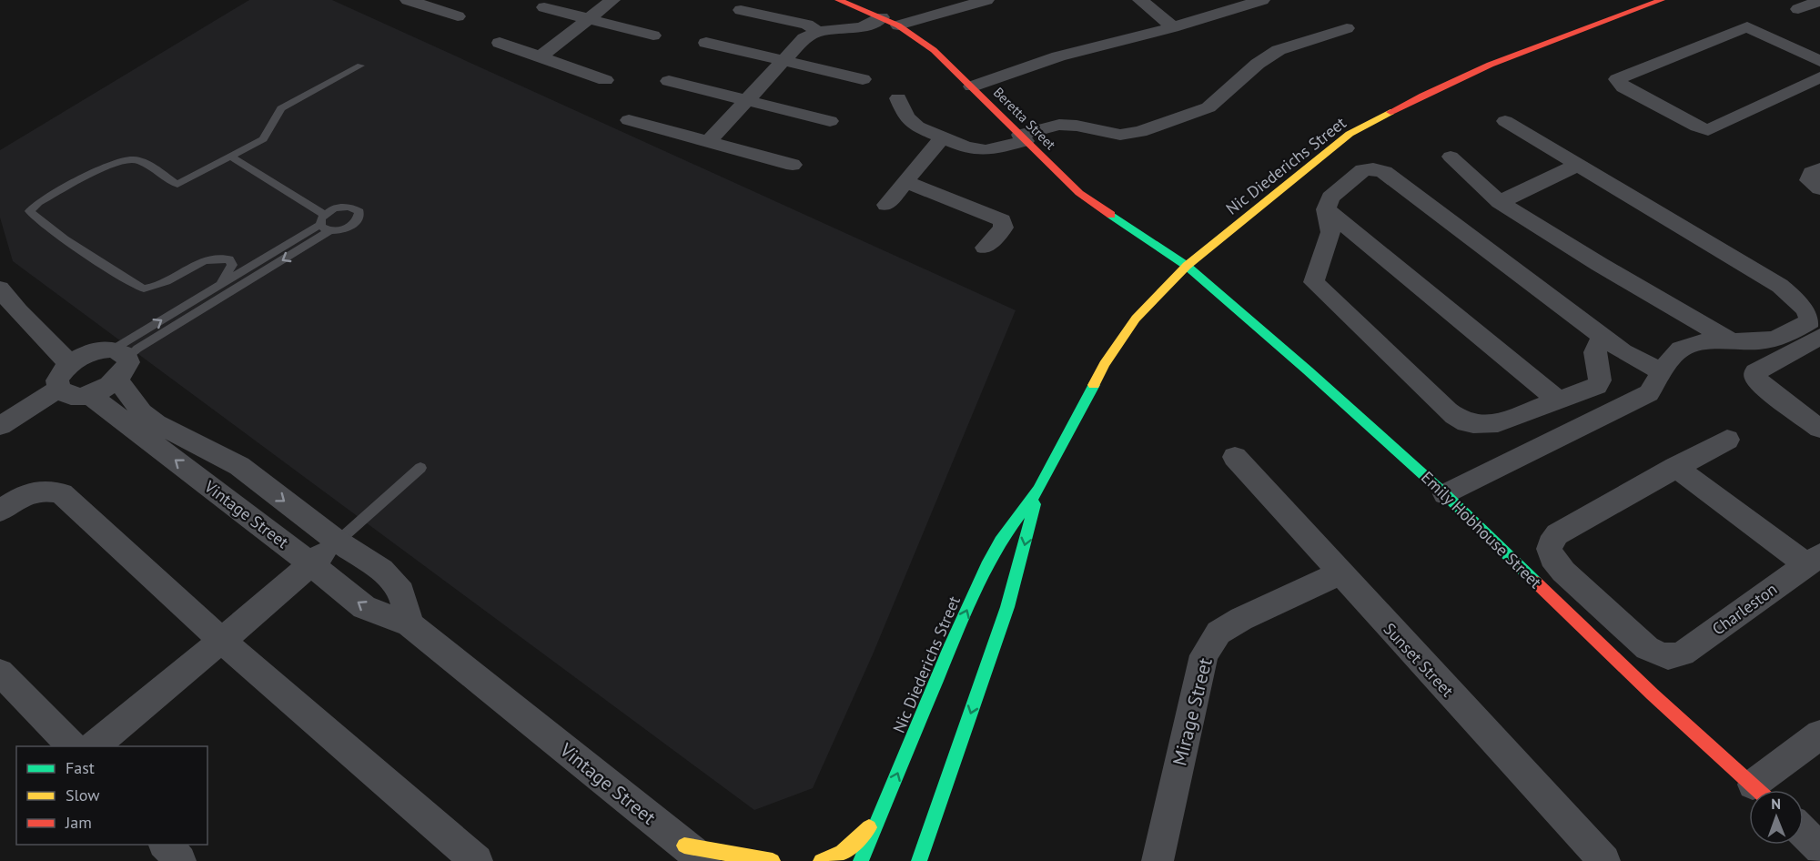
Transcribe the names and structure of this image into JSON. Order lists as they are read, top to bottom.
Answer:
{
  "streets": {
    "street": [
      "Beretta Street",
      "Nic Diederichs Street",
      "Vintage Street",
      "Emily Hobhouse Street",
      "Charleston",
      "Sunset Street",
      "Mirage Street"
    ]
  },
  "crossings": [
    ["Beretta Street", "Nic Diederichs Street"],
    ["Beretta Street", "Emily Hobhouse Street"],
    ["Nic Diederichs Street", "Emily Hobhouse Street"],
    ["Sunset Street", "Mirage Street"]
  ],
  "legend": ["Fast", "Slow", "Jam"],
  "north": "top"
}
